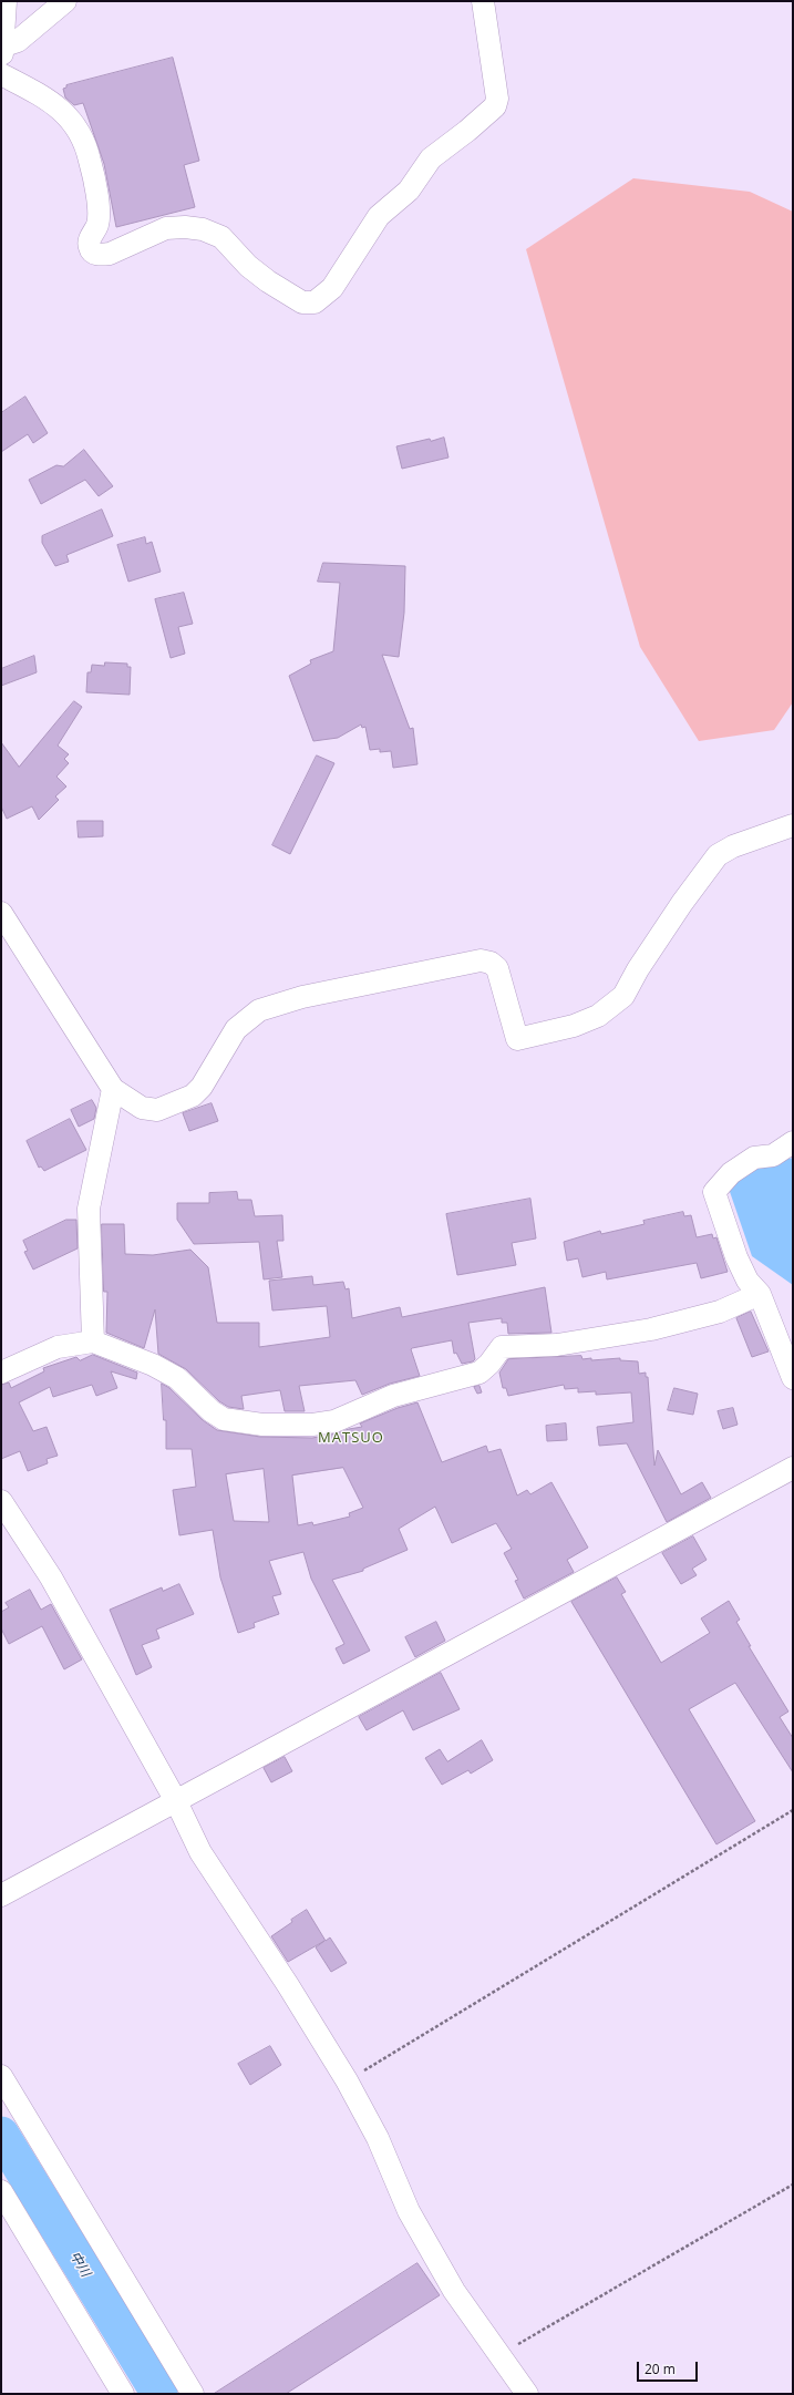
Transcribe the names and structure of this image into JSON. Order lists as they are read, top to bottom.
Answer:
{
  "districts": ["MATSUO"],
  "water": ["中川"],
  "scale_bar": "20 m"
}
